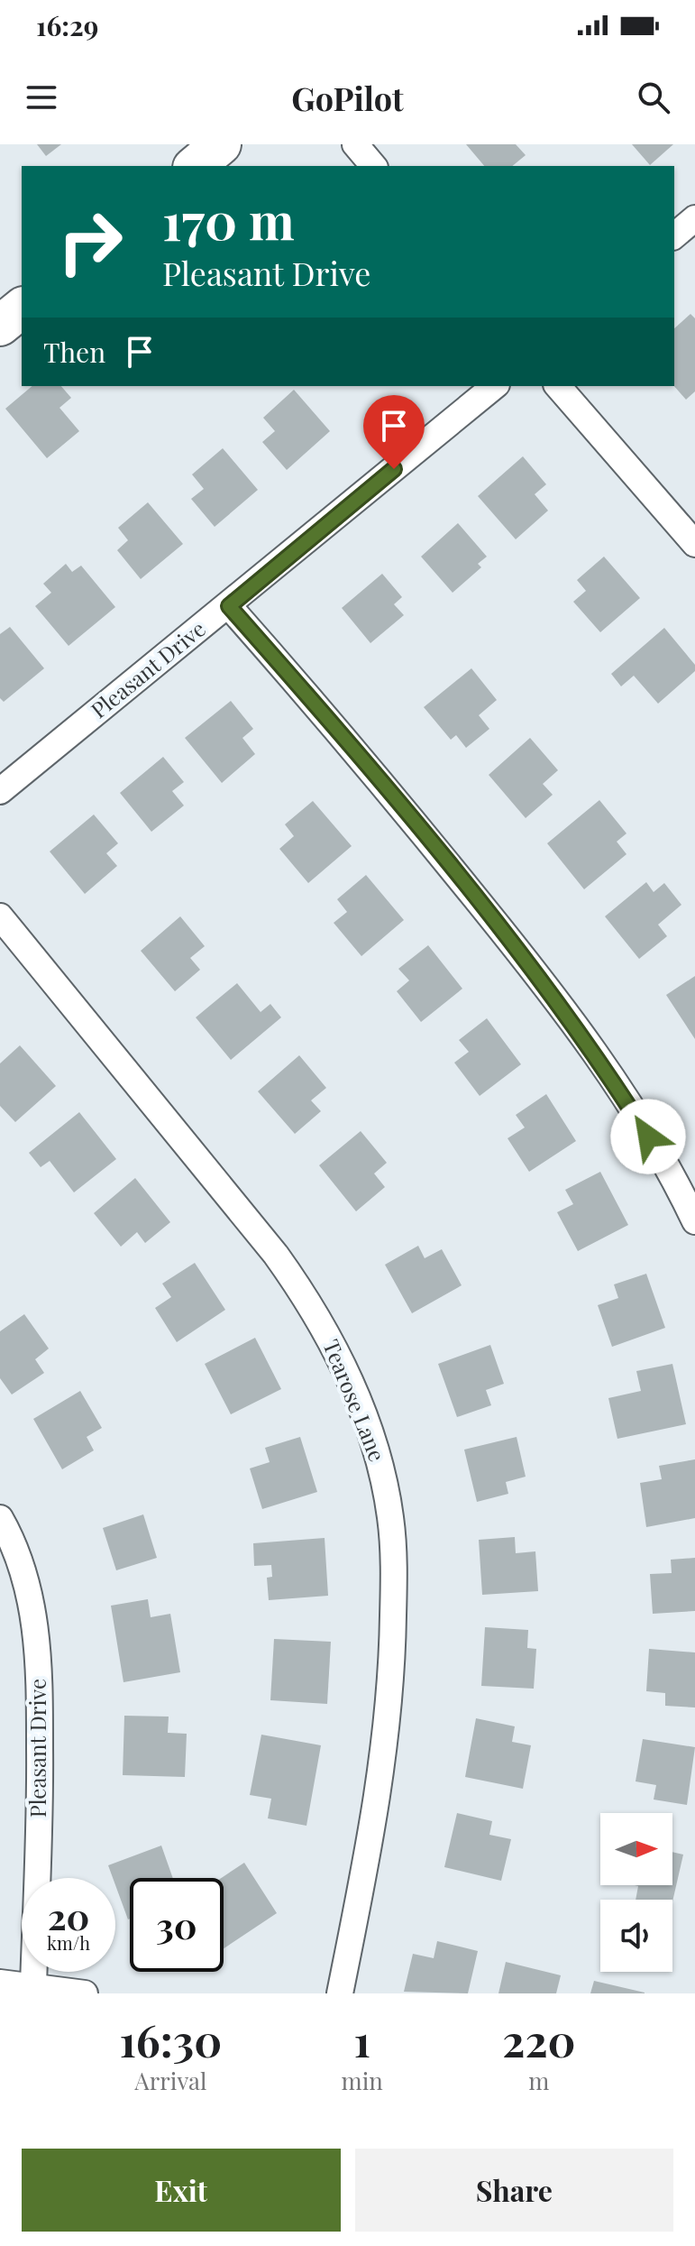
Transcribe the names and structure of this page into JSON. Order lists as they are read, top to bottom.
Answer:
{
  "streets": {
    "street": ["Pleasant Drive", "Tearose Lane"]
  },
  "north": "right",
  "page": {
    "status": "16:29",
    "header": "GoPilot",
    "turn": ["170 m", "Pleasant Drive"],
    "then": "Then",
    "speed": "20 km/h",
    "limit": "30",
    "eta": [
      "16:30",
      "Arrival",
      "1",
      "min",
      "220",
      "m"
    ],
    "buttons": ["Exit", "Share"]
  }
}
